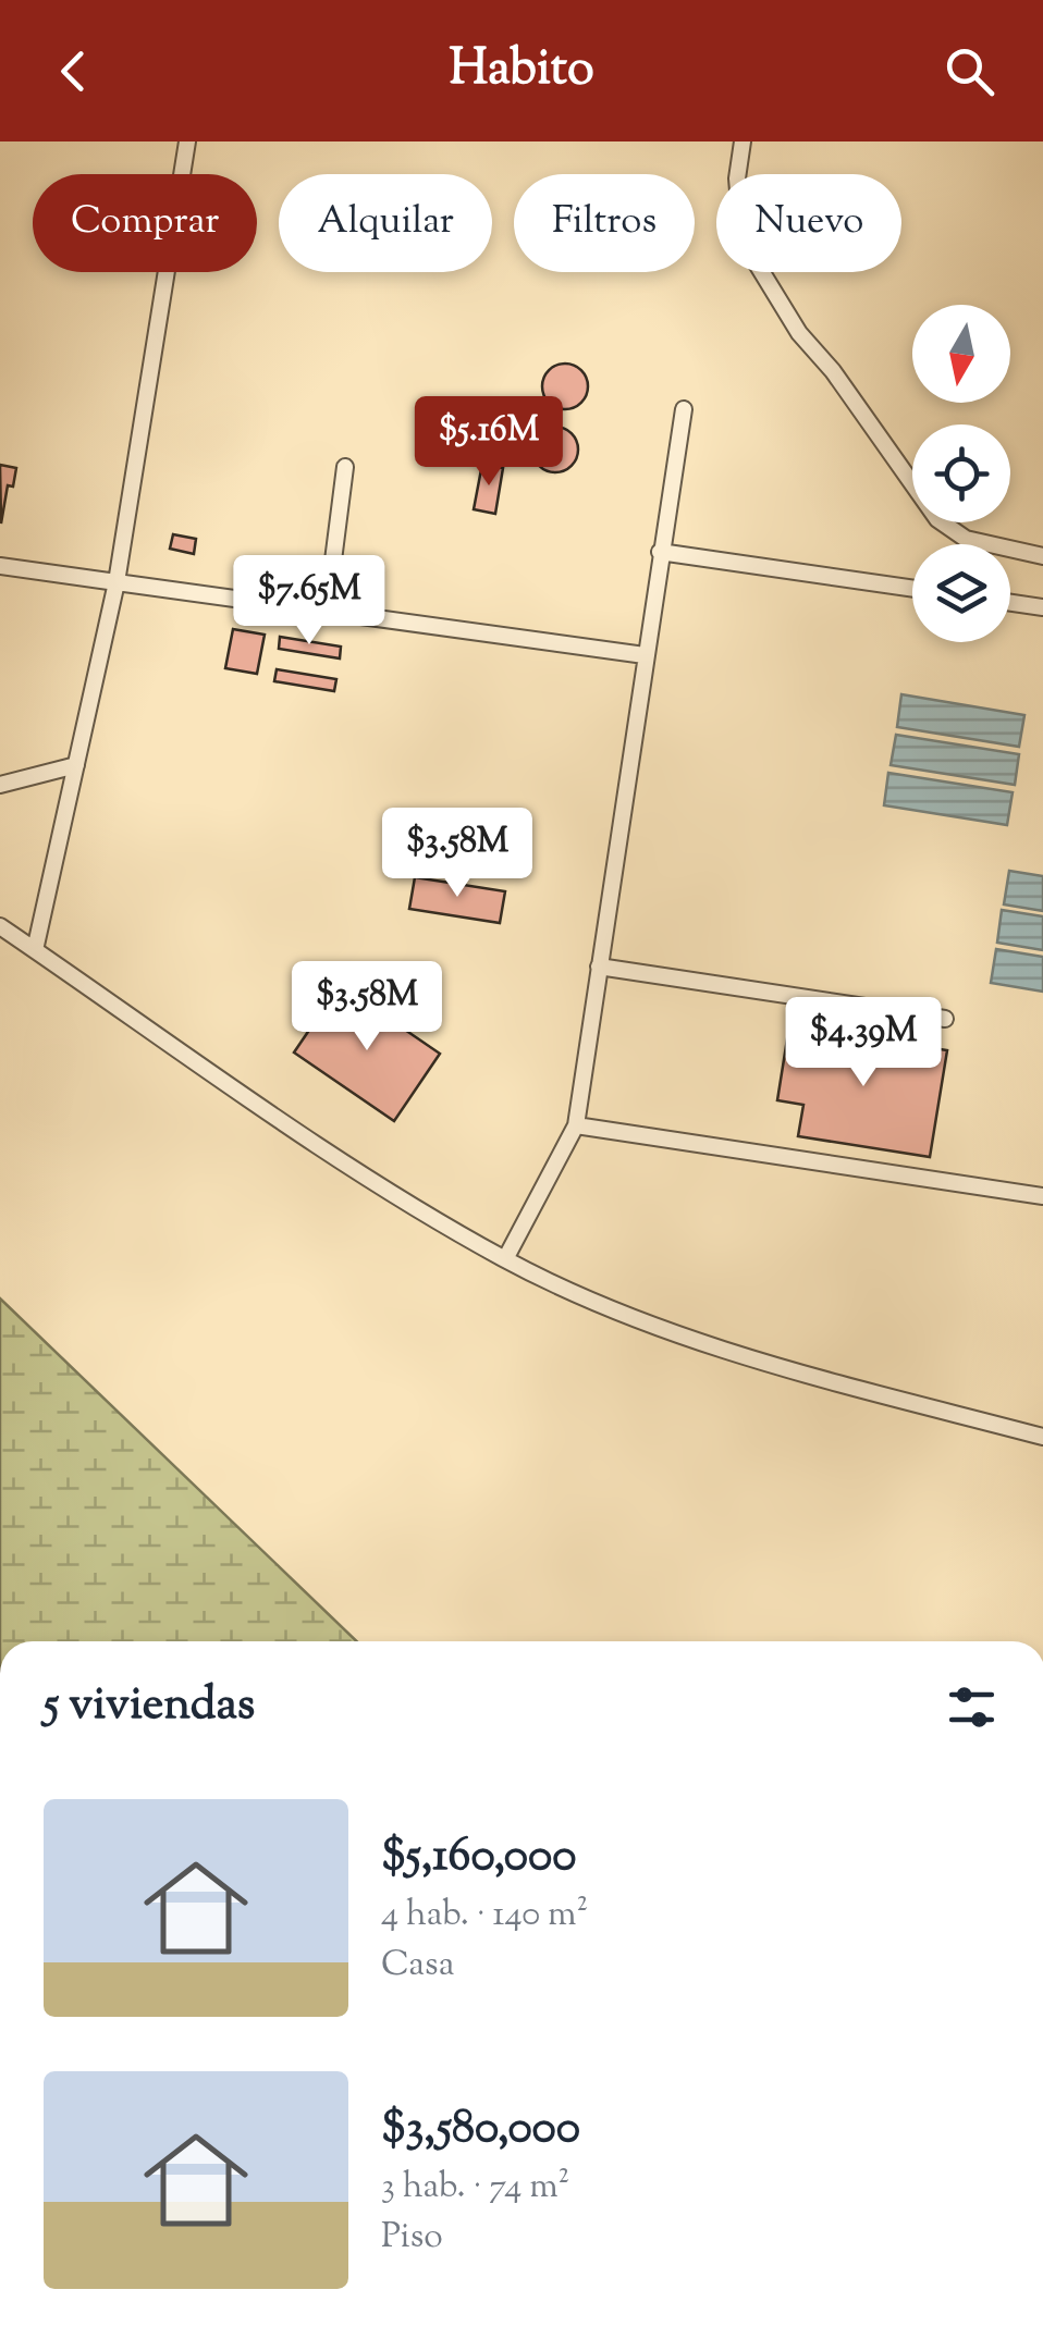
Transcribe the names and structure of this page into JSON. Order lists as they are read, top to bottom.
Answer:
{
  "north": "bottom",
  "page": {
    "header": "Habito",
    "chip": [
      "Comprar",
      "Alquilar",
      "Filtros",
      "Nuevo"
    ],
    "price": [
      "$5.16M",
      "$7.65M",
      "$3.58M",
      "$3.58M",
      "$4.39M"
    ],
    "heading": "5 viviendas",
    "list": [
      {
        "name": "$5,160,000",
        "note": "4 hab. · 140 m² · Casa"
      },
      {
        "name": "$3,580,000",
        "note": "3 hab. · 74 m² · Piso"
      }
    ]
  }
}
